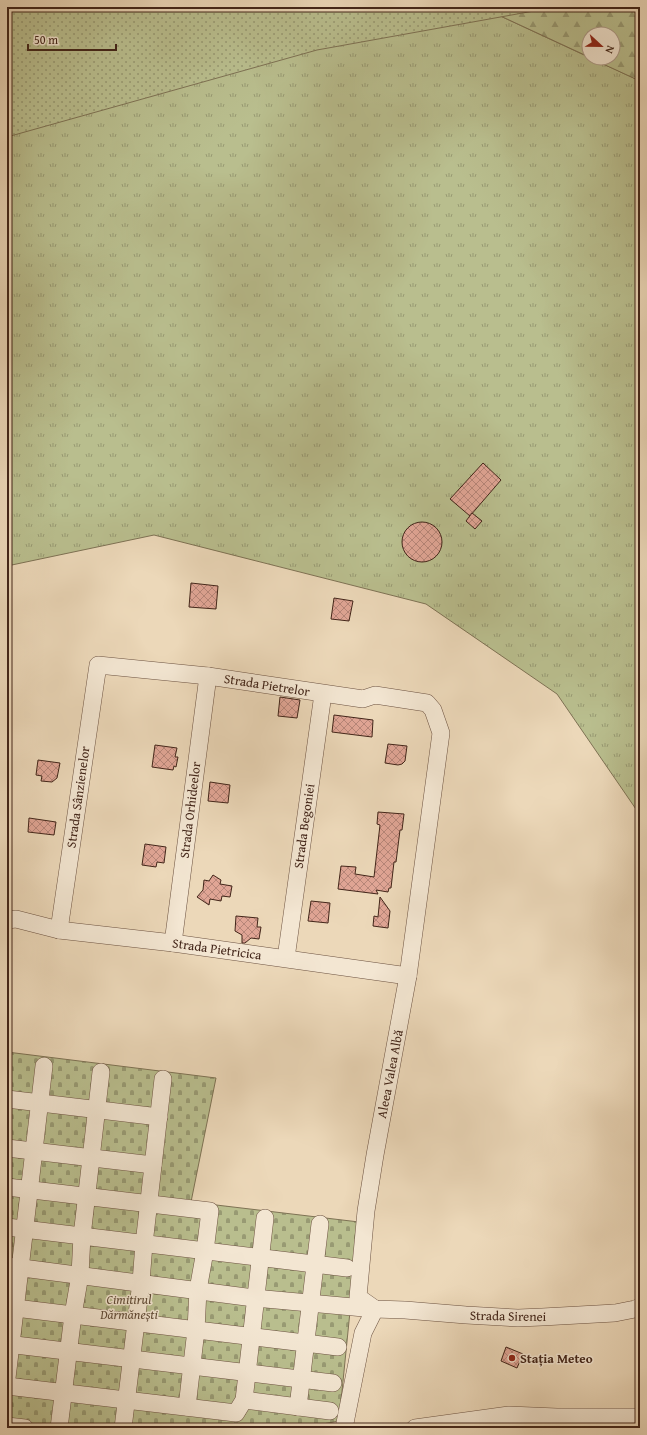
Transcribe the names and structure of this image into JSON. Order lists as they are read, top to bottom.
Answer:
{
  "streets": {
    "street": [
      "Strada Pietrelor",
      "Strada Sânzienelor",
      "Strada Orhideelor",
      "Strada Begoniei",
      "Strada Pietricica",
      "Aleea Valea Albă",
      "Strada Sirenei"
    ]
  },
  "crossings": [
    ["Strada Pietrelor", "Strada Sânzienelor"],
    ["Strada Pietrelor", "Strada Orhideelor"],
    ["Strada Pietrelor", "Strada Begoniei"],
    ["Strada Pietrelor", "Aleea Valea Albă"],
    ["Strada Sânzienelor", "Strada Pietricica"],
    ["Strada Orhideelor", "Strada Pietricica"],
    ["Strada Begoniei", "Strada Pietricica"],
    ["Strada Pietricica", "Aleea Valea Albă"],
    ["Aleea Valea Albă", "Strada Sirenei"]
  ],
  "parks": ["Cimitirul Dărmănești"],
  "places": ["Stația Meteo"],
  "scale_bar": "50 m",
  "north": "right"
}
